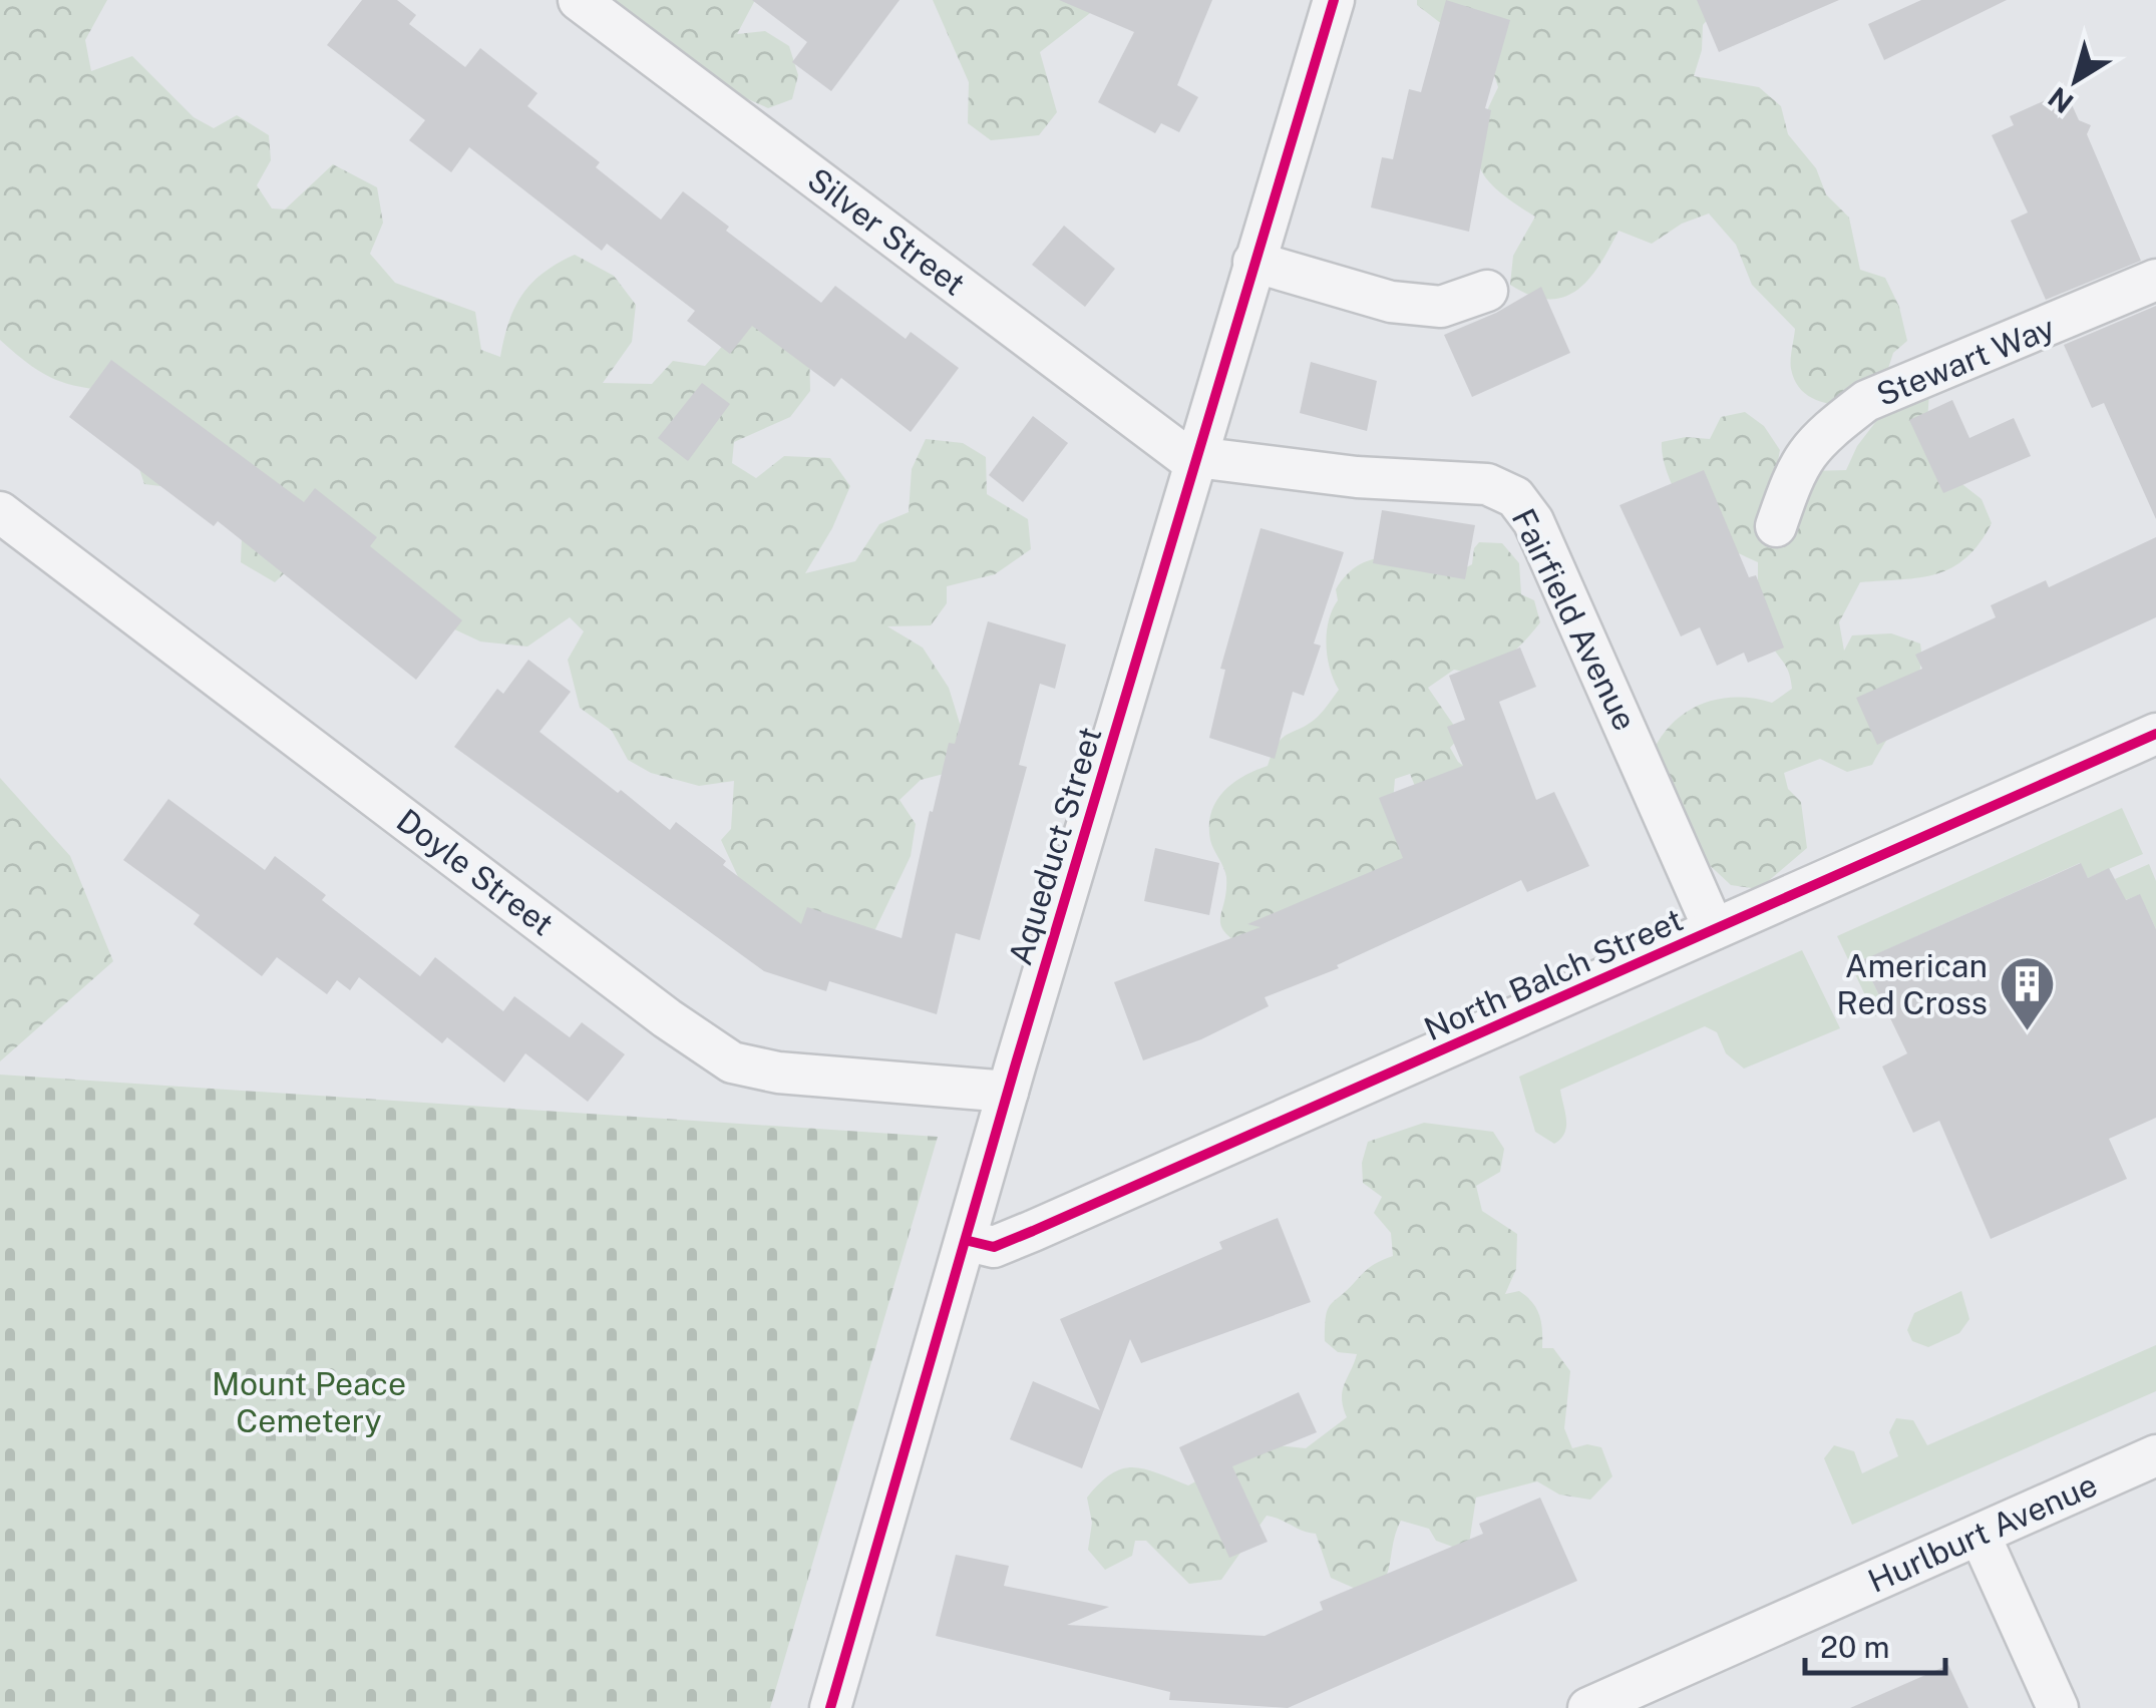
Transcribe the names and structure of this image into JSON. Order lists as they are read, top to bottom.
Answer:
{
  "streets": {
    "street": [
      "Silver Street",
      "Stewart Way",
      "Fairfield Avenue",
      "Aqueduct Street",
      "Doyle Street",
      "North Balch Street",
      "Hurlburt Avenue"
    ]
  },
  "crossings": [
    ["Silver Street", "Fairfield Avenue"],
    ["Silver Street", "Aqueduct Street"],
    ["Fairfield Avenue", "Aqueduct Street"],
    ["Fairfield Avenue", "North Balch Street"],
    ["Aqueduct Street", "Doyle Street"],
    ["Aqueduct Street", "North Balch Street"]
  ],
  "parks": ["Mount Peace Cemetery"],
  "places": {
    "building": ["American Red Cross"]
  },
  "scale_bar": "20 m",
  "north": "bottom left"
}
